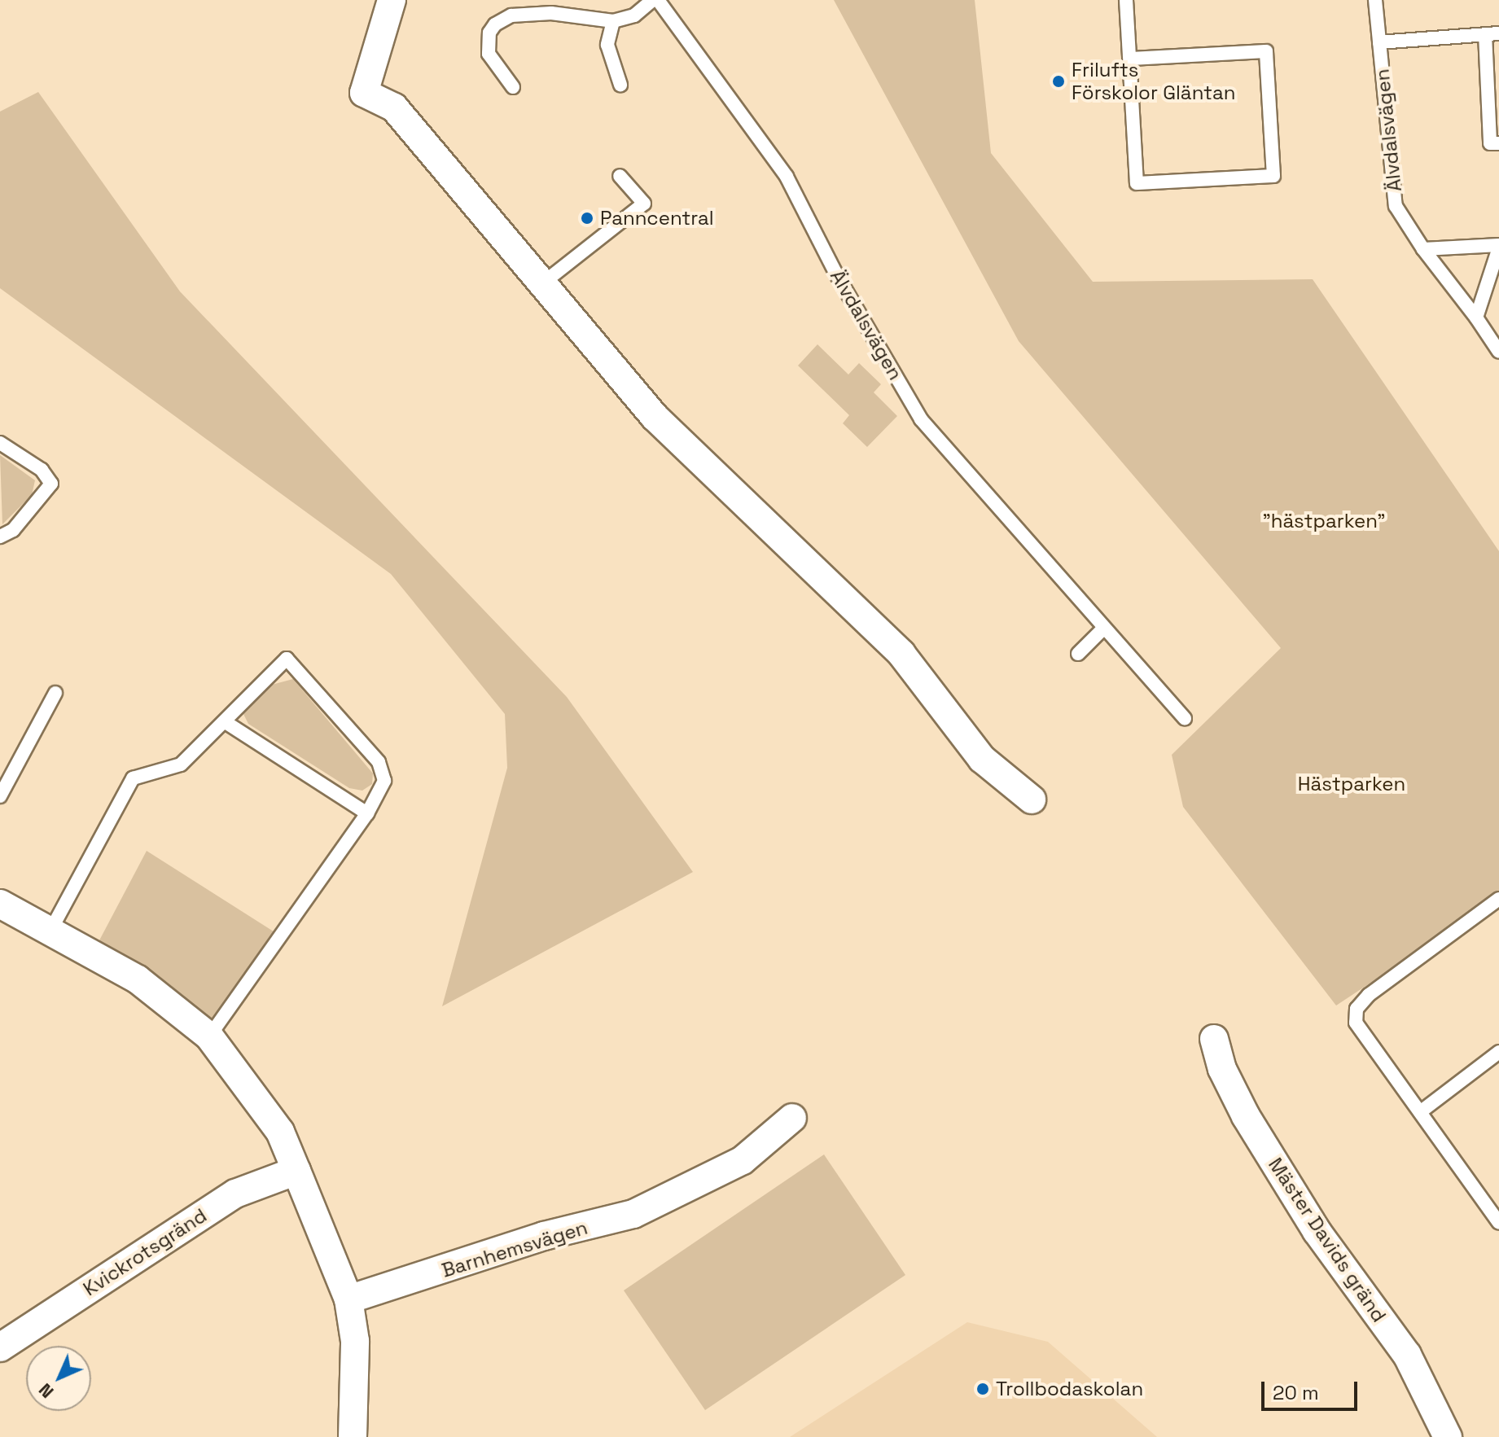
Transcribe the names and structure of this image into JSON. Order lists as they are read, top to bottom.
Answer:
{
  "streets": {
    "street": ["Mäster Davids gränd", "Barnhemsvägen", "Kvickrotsgränd"],
    "lane": ["Älvdalsvägen"]
  },
  "parks": ["\"hästparken\"", "Hästparken"],
  "places": ["Frilufts Förskolor Gläntan", "Panncentral", "Trollbodaskolan"],
  "scale_bar": "20 m",
  "north": "bottom left"
}
